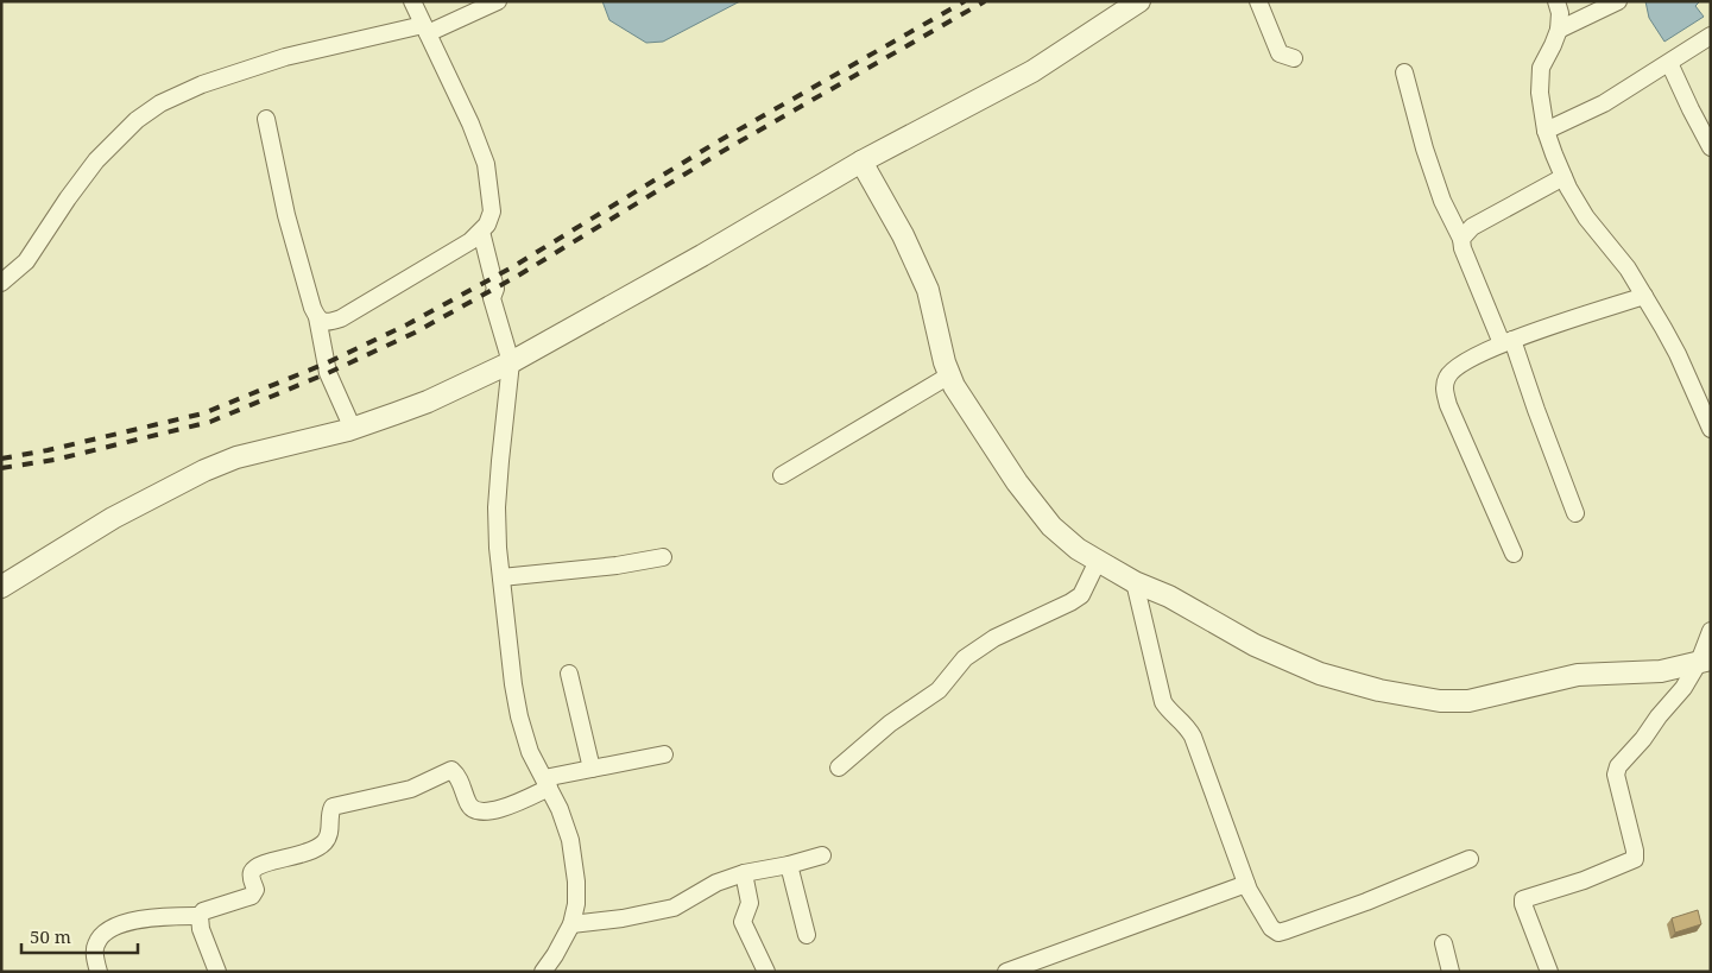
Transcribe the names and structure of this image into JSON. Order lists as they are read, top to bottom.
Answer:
{
  "scale_bar": "50 m"
}
